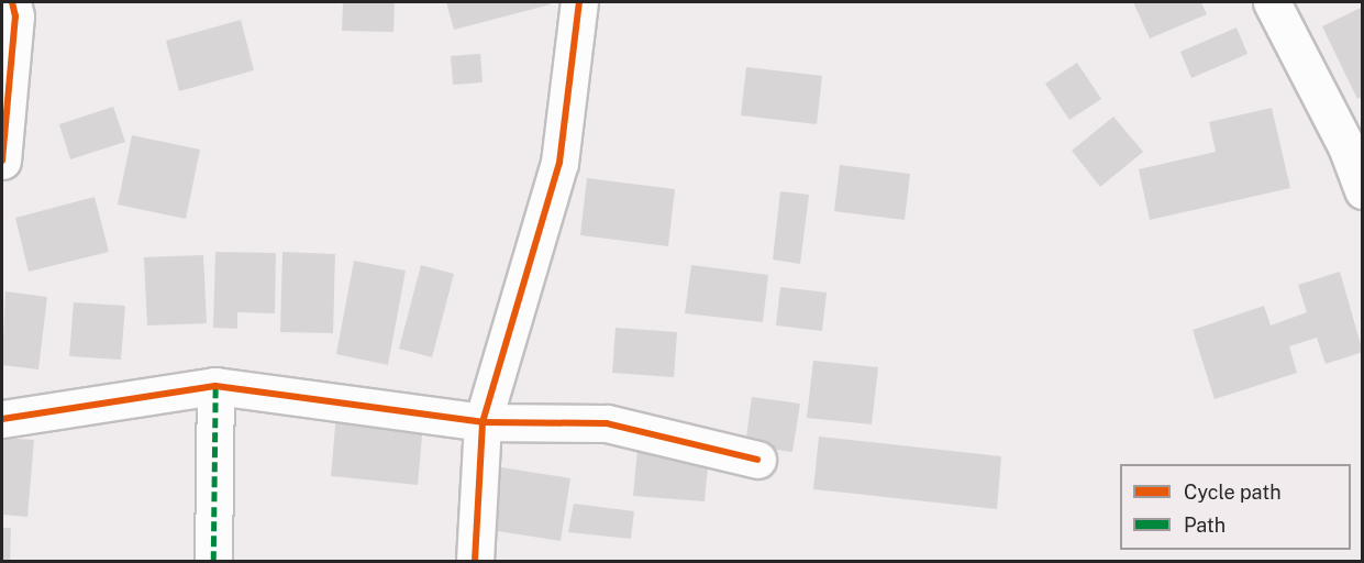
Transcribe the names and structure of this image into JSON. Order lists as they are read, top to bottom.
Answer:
{
  "legend": ["Cycle path", "Path"]
}
